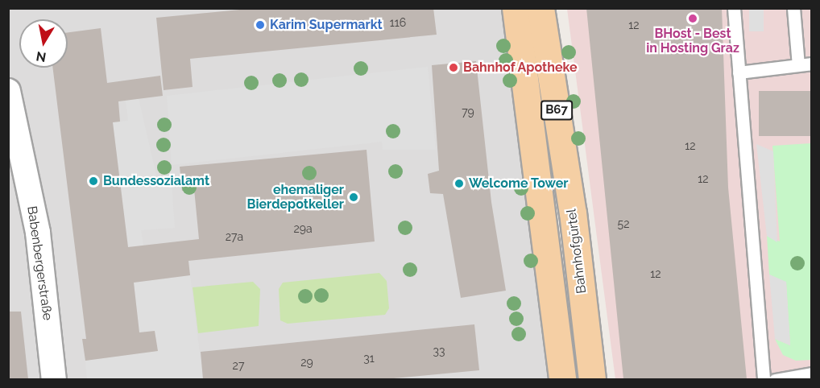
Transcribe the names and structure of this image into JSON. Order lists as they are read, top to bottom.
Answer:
{
  "streets": {
    "main road": ["B67", "Bahnhofgürtel"],
    "street": ["Babenbergerstraße"]
  },
  "places": [
    "BHost - Best in Hosting Graz",
    "Karim Supermarkt",
    "Bahnhof Apotheke",
    "Bundessozialamt",
    "Welcome Tower",
    "ehemaliger Bierdepotkeller"
  ],
  "house_numbers": [
    "116",
    "12",
    "79",
    "12",
    "12",
    "52",
    "29a",
    "27a",
    "12",
    "33",
    "31",
    "29",
    "27"
  ],
  "north": "bottom"
}
